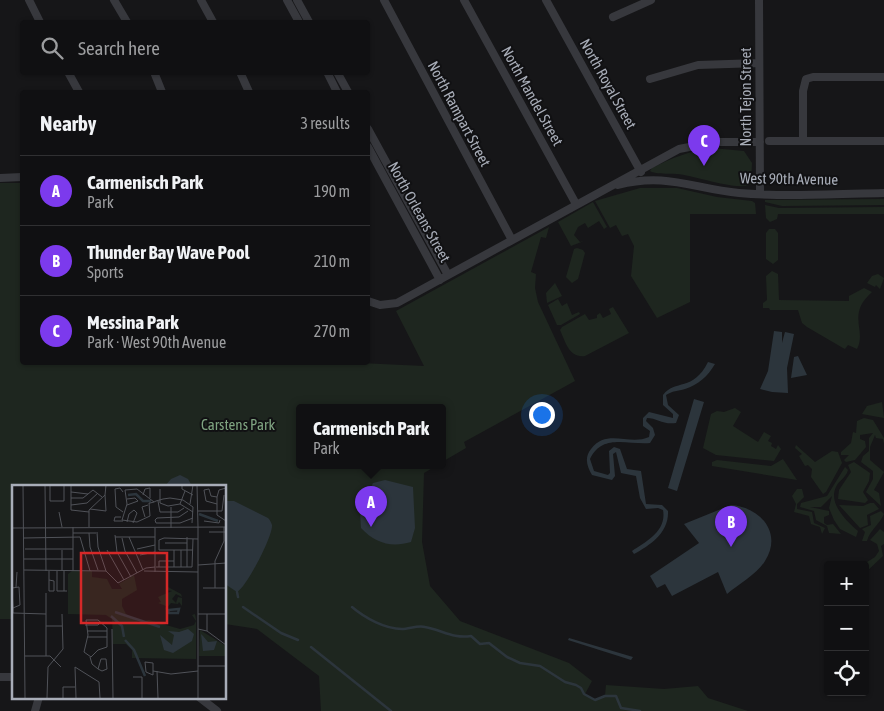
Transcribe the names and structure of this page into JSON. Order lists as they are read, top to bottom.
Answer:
{
  "streets": {
    "street": [
      "North Royal Street",
      "North Mandel Street",
      "North Tejon Street",
      "North Rampart Street",
      "West 90th Avenue",
      "North Orleans Street"
    ]
  },
  "crossings": [
    ["North Royal Street", "West 90th Avenue"],
    ["North Mandel Street", "West 90th Avenue"],
    ["North Tejon Street", "West 90th Avenue"],
    ["North Rampart Street", "West 90th Avenue"],
    ["West 90th Avenue", "North Orleans Street"]
  ],
  "parks": ["Carstens Park"],
  "page": {
    "search": "Search here",
    "heading": ["Nearby", "3 results"],
    "pins": ["C", "A", "B"],
    "list": [
      {
        "mark": "A",
        "name": "Carmenisch Park",
        "note": "Park",
        "value": "190 m"
      },
      {
        "mark": "B",
        "name": "Thunder Bay Wave Pool",
        "note": "Sports",
        "value": "210 m"
      },
      {
        "mark": "C",
        "name": "Messina Park",
        "note": "Park · West 90th Avenue",
        "value": "270 m"
      }
    ],
    "popup": ["Carmenisch Park", "Park"],
    "map_buttons": ["+", "−"]
  }
}
